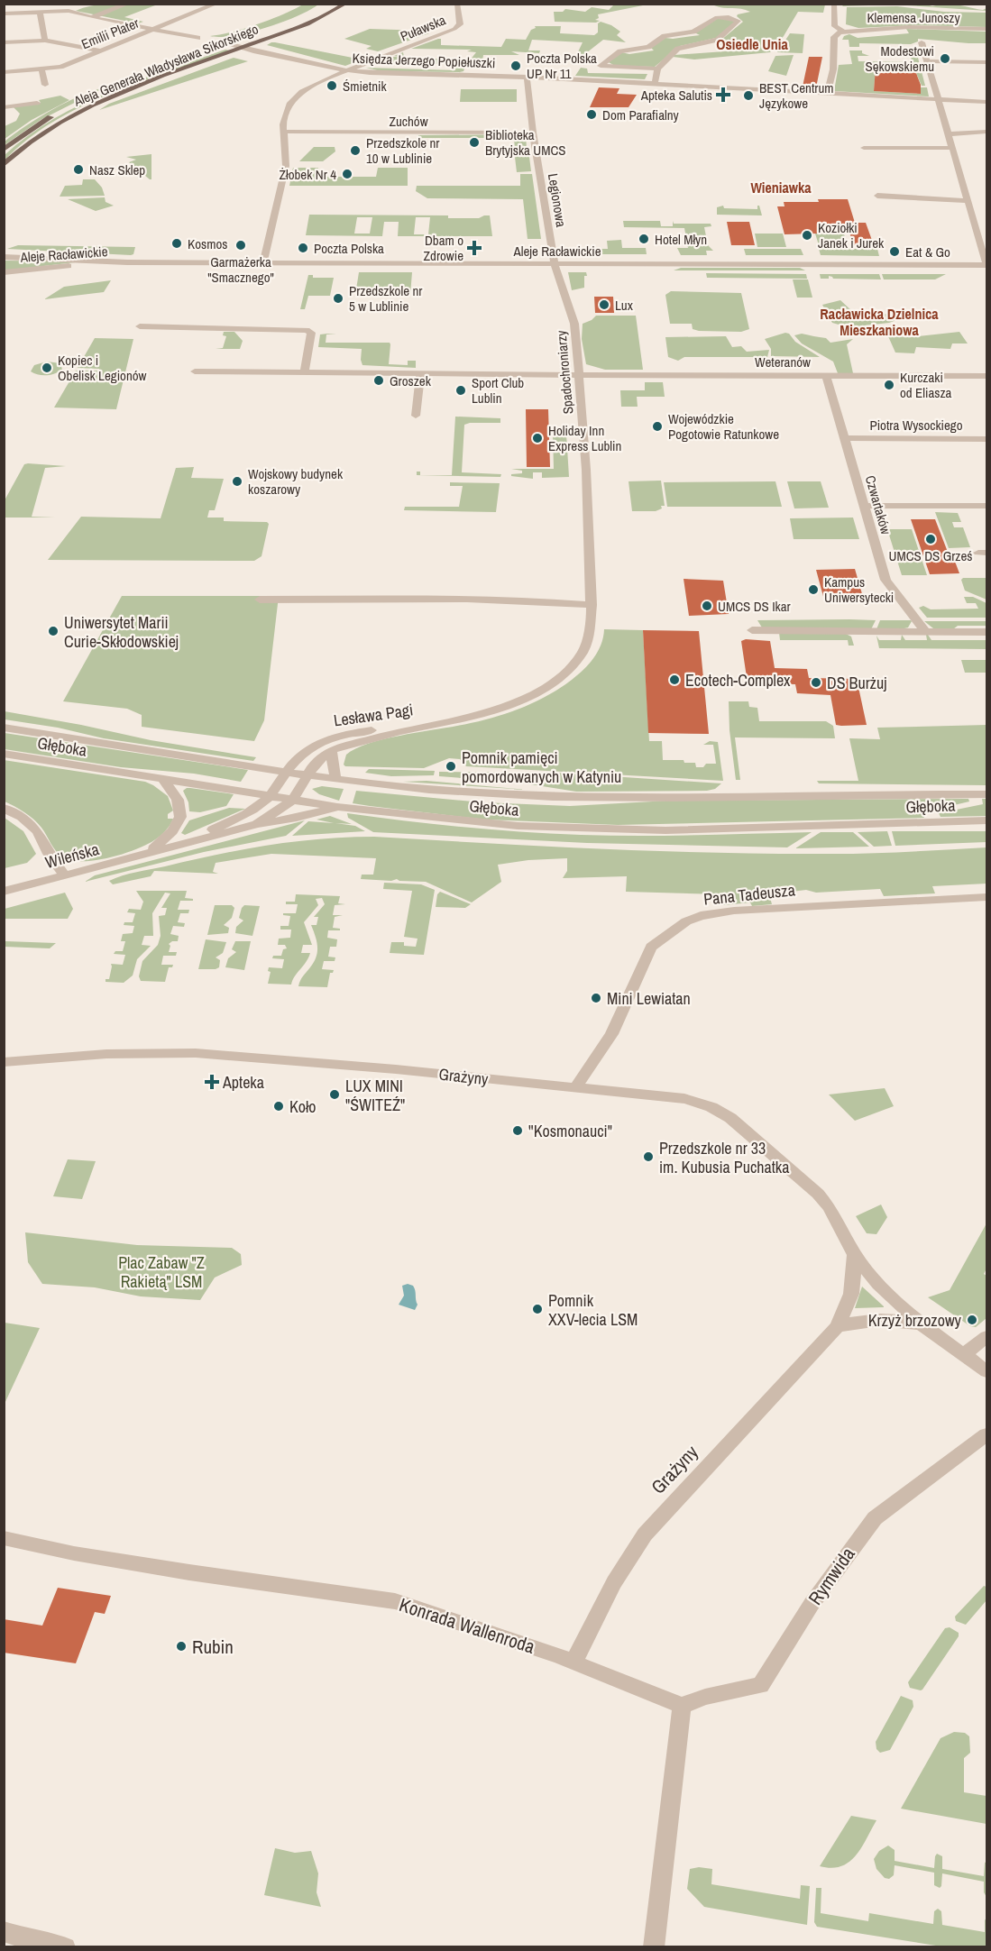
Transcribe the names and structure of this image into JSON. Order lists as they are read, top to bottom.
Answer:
{
  "streets": {
    "main road": ["Aleja Generała Władysława Sikorskiego"],
    "street": [
      "Klemensa Junoszy",
      "Puławska",
      "Emilii Plater",
      "Księdza Jerzego Popiełuszki",
      "Zuchów",
      "Legionowa",
      "Aleje Racławickie",
      "Weteranów",
      "Spadochroniarzy",
      "Piotra Wysockiego",
      "Czwartaków",
      "Lesława Pagi",
      "Głęboka",
      "Wileńska",
      "Pana Tadeusza",
      "Grażyny",
      "Rymwida",
      "Konrada Wallenroda"
    ]
  },
  "crossings": [
    ["Puławska", "Księdza Jerzego Popiełuszki"],
    ["Puławska", "Zuchów"],
    ["Puławska", "Aleje Racławickie"],
    ["Księdza Jerzego Popiełuszki", "Aleja Generała Władysława Sikorskiego"],
    ["Księdza Jerzego Popiełuszki", "Legionowa"],
    ["Zuchów", "Legionowa"],
    ["Legionowa", "Aleje Racławickie"],
    ["Legionowa", "Spadochroniarzy"],
    ["Aleje Racławickie", "Spadochroniarzy"],
    ["Weteranów", "Spadochroniarzy"],
    ["Weteranów", "Czwartaków"],
    ["Spadochroniarzy", "Lesława Pagi"],
    ["Piotra Wysockiego", "Czwartaków"],
    ["Lesława Pagi", "Głęboka"],
    ["Lesława Pagi", "Wileńska"],
    ["Głęboka", "Wileńska"],
    ["Pana Tadeusza", "Grażyny"],
    ["Grażyny", "Konrada Wallenroda"],
    ["Rymwida", "Konrada Wallenroda"]
  ],
  "districts": ["Osiedle Unia", "Wieniawka", "Racławicka Dzielnica Mieszkaniowa"],
  "parks": ["Plac Zabaw \"Z Rakietą\" LSM"],
  "places": {
    "other": [
      "Modestowi Sękowskiemu",
      "Poczta Polska UP Nr 11",
      "Śmietnik",
      "BEST Centrum Językowe",
      "Dom Parafialny",
      "Biblioteka Brytyjska UMCS",
      "Przedszkole nr 10 w Lublinie",
      "Nasz Sklep",
      "Żłobek Nr 4",
      "Koziołki Janek i Jurek",
      "Hotel Młyn",
      "Kosmos",
      "Garmażerka \"Smacznego\"",
      "Poczta Polska",
      "Eat & Go",
      "Przedszkole nr 5 w Lublinie",
      "Lux",
      "Kopiec i Obelisk Legionów",
      "Groszek",
      "Kurczaki od Eliasza",
      "Sport Club Lublin",
      "Wojewódzkie Pogotowie Ratunkowe",
      "Holiday Inn Express Lublin",
      "Wojskowy budynek koszarowy",
      "UMCS DS Grześ",
      "Kampus Uniwersytecki",
      "UMCS DS Ikar",
      "Uniwersytet Marii Curie-Skłodowskiej",
      "Ecotech-Complex",
      "DS Burżuj",
      "Pomnik pamięci pomordowanych w Katyniu",
      "Mini Lewiatan",
      "LUX MINI \"ŚWITEŹ\"",
      "Koło",
      "''Kosmonauci\"",
      "Przedszkole nr 33 im. Kubusia Puchatka",
      "Pomnik XXV-lecia LSM",
      "Krzyż brzozowy",
      "Rubin"
    ],
    "health": ["Apteka Salutis", "Dbam o Zdrowie", "Apteka"]
  }
}
